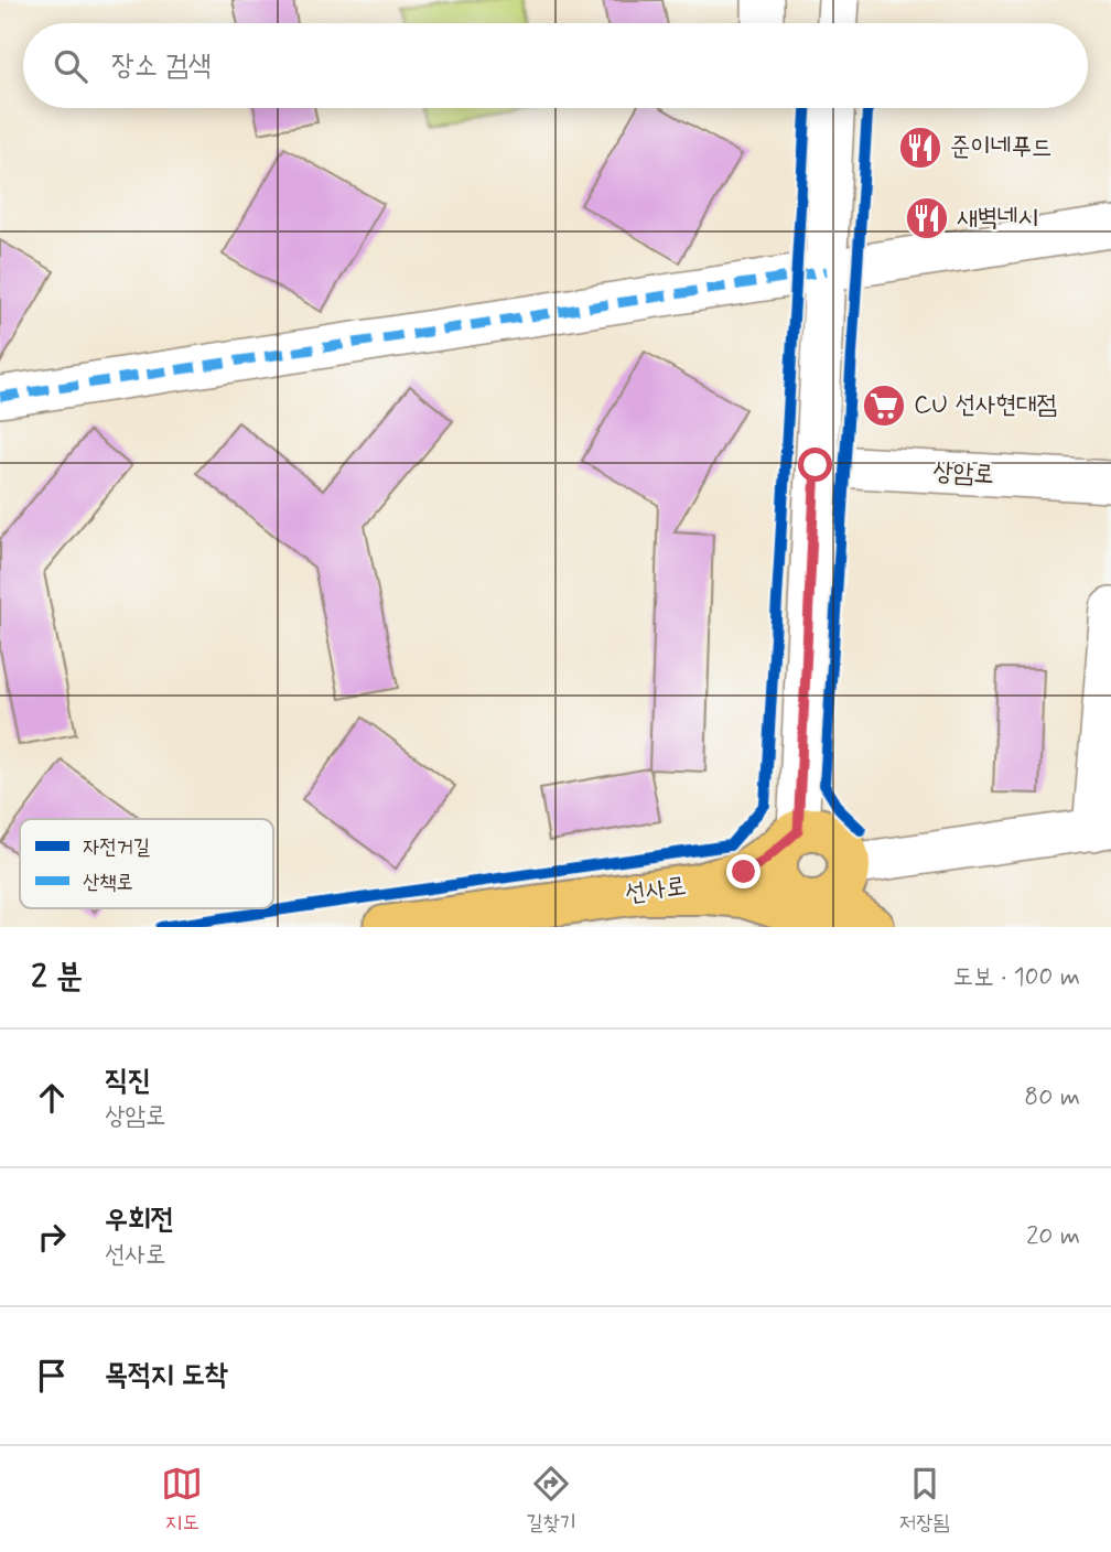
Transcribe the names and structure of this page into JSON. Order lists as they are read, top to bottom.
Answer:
{
  "streets": {
    "main road": ["선사로"],
    "street": ["상암로"]
  },
  "places": {
    "restaurant": ["준이네푸드", "새벽네시"],
    "supermarket": ["CU 선사현대점"]
  },
  "legend": ["자전거길", "산책로"],
  "page": {
    "search": "장소 검색",
    "heading": ["2 분", "도보 · 100 m"],
    "list": [
      ["직진", "상암로", "80 m"],
      ["우회전", "선사로", "20 m"],
      "목적지 도착"
    ],
    "nav": ["지도", "길찾기", "저장됨"]
  }
}
